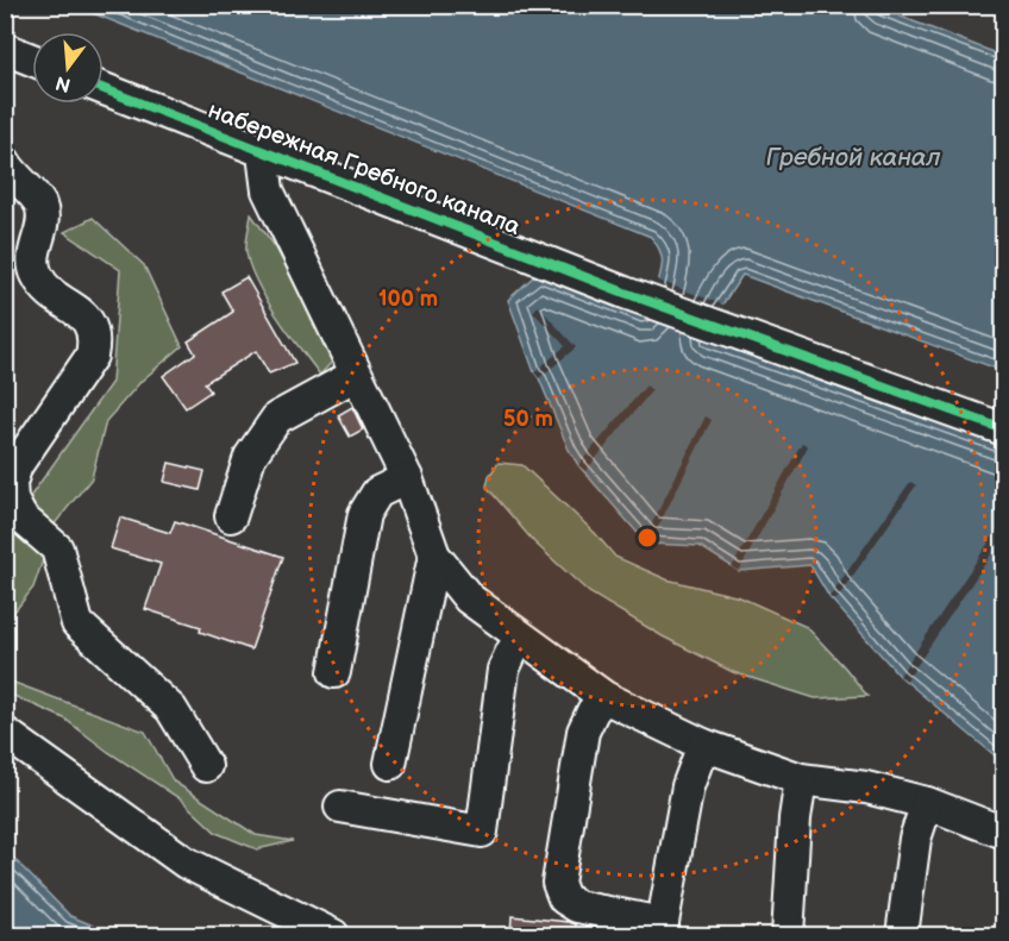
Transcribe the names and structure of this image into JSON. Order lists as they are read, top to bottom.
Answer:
{
  "streets": {
    "street": ["набережная Гребного канала"]
  },
  "water": ["Гребной канал"],
  "north": "bottom",
  "rings": ["100 m", "50 m"]
}
